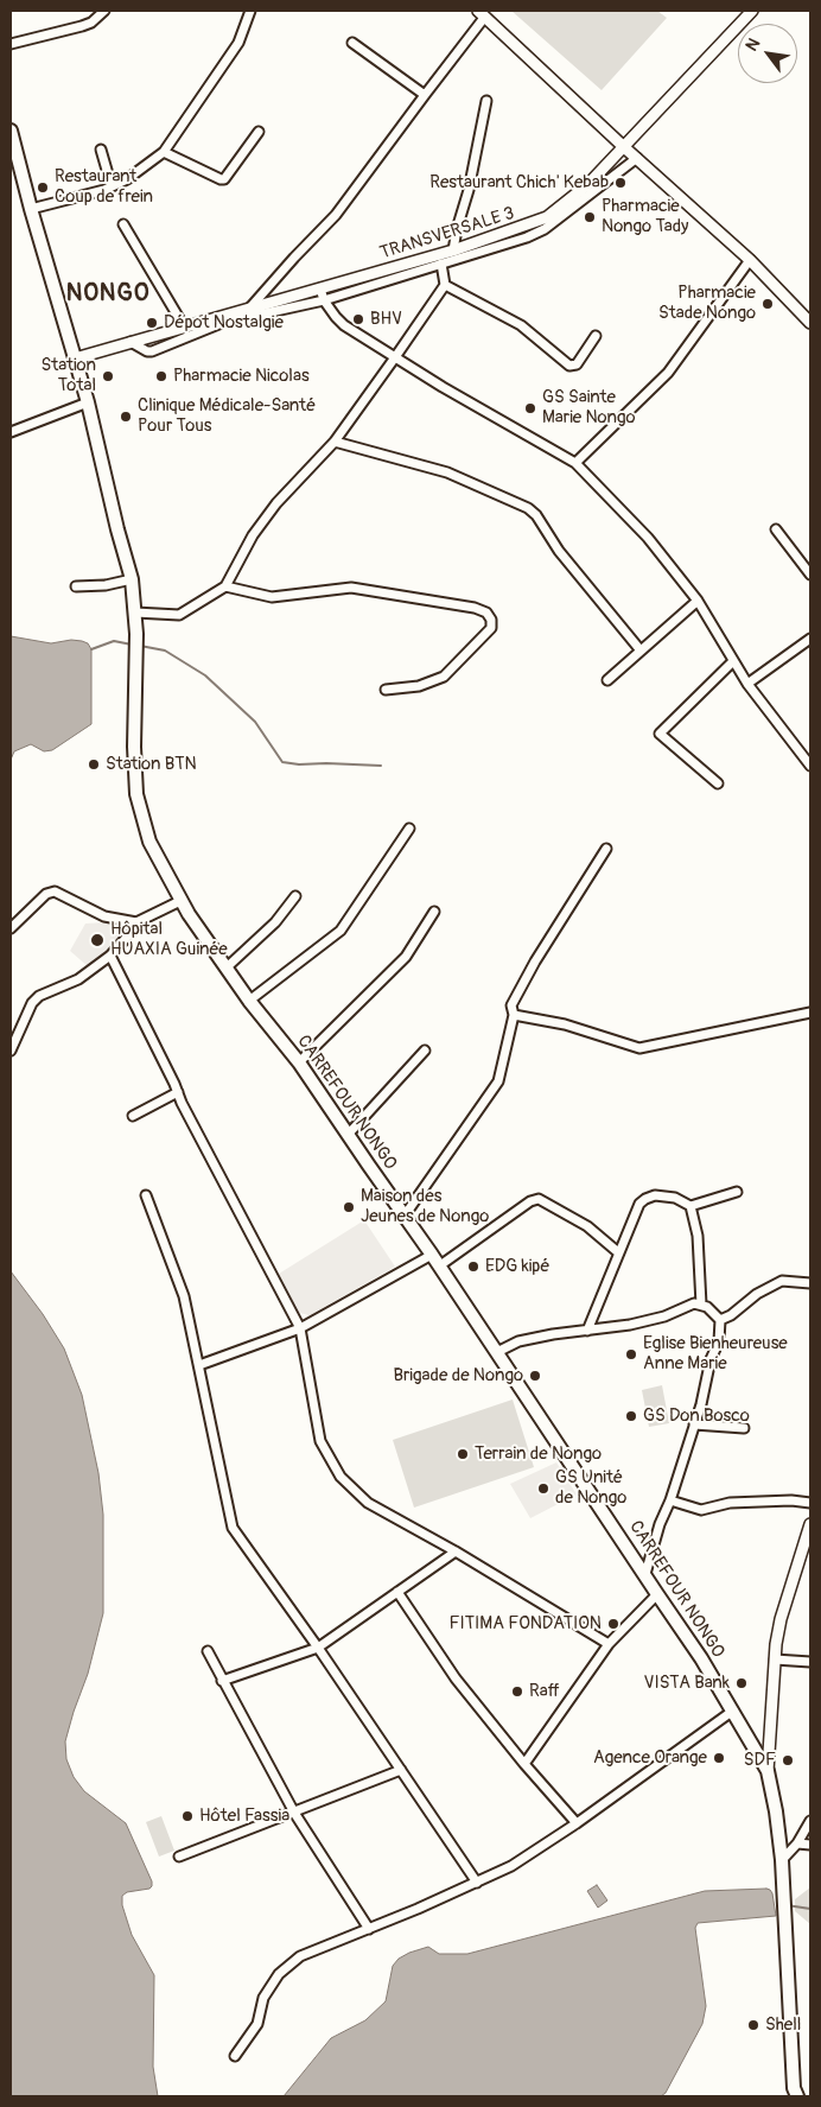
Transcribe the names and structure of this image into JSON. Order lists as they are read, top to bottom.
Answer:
{
  "streets": {
    "main road": ["TRANSVERSALE 3", "CARREFOUR NONGO"]
  },
  "crossings": [
    ["TRANSVERSALE 3", "CARREFOUR NONGO"]
  ],
  "districts": ["NONGO"],
  "places": [
    "Restaurant Chich' Kebab",
    "Restaurant Coup de frein",
    "Pharmacie Nongo Tady",
    "Pharmacie Stade Nongo",
    "BHV",
    "Dépot Nostalgie",
    "Station Total",
    "Pharmacie Nicolas",
    "GS Sainte Marie Nongo",
    "Clinique Médicale-Santé Pour Tous",
    "Station BTN",
    "Hôpital HUAXIA Guinée",
    "Maison des Jeunes de Nongo",
    "EDG kipé",
    "Eglise Bienheureuse Anne Marie",
    "Brigade de Nongo",
    "GS Don Bosco",
    "Terrain de Nongo",
    "GS Unité de Nongo",
    "FITIMA FONDATION",
    "VISTA Bank",
    "Raff",
    "Agence Orange",
    "SDF",
    "Hôtel Fassia",
    "Shell"
  ],
  "north": "top left"
}
